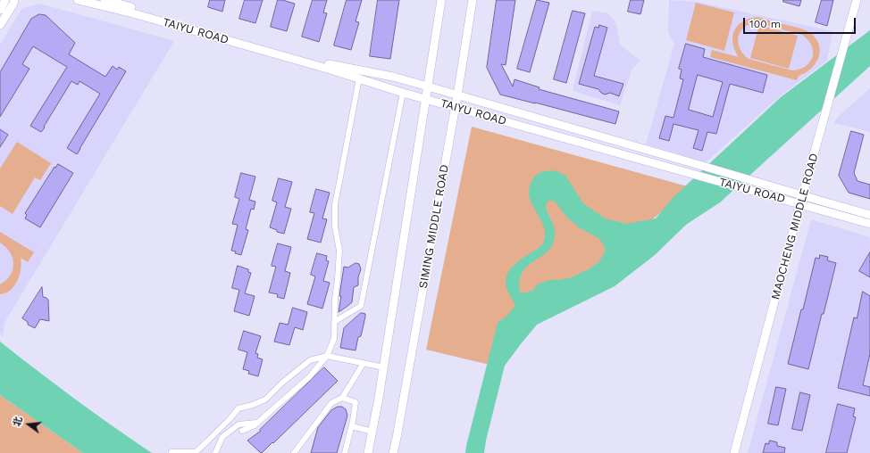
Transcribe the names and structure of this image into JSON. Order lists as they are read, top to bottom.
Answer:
{
  "streets": {
    "main road": ["TAIYU ROAD", "SIMING MIDDLE ROAD", "MAOCHENG MIDDLE ROAD"]
  },
  "crossings": [
    ["TAIYU ROAD", "SIMING MIDDLE ROAD"],
    ["TAIYU ROAD", "MAOCHENG MIDDLE ROAD"]
  ],
  "scale_bar": "100 m",
  "north": "left"
}
